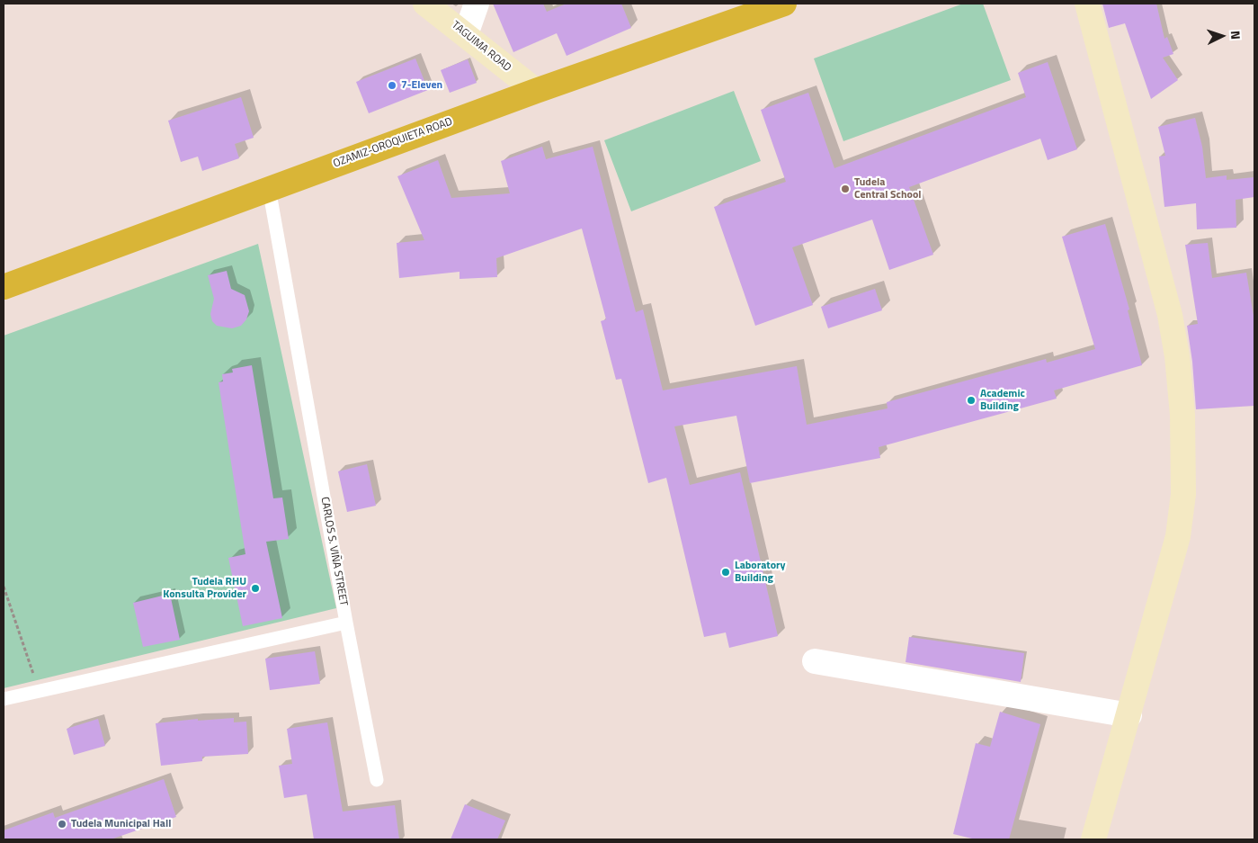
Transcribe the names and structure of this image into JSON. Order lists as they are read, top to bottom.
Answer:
{
  "streets": {
    "highway": ["OZAMIZ-OROQUIETA ROAD"],
    "street": ["TAGUIMA ROAD"],
    "lane": ["CARLOS S. VIÑA STREET"]
  },
  "crossings": [
    ["TAGUIMA ROAD", "OZAMIZ-OROQUIETA ROAD"],
    ["OZAMIZ-OROQUIETA ROAD", "CARLOS S. VIÑA STREET"]
  ],
  "places": [
    "7-Eleven",
    "Tudela Central School",
    "Academic Building",
    "Laboratory Building",
    "Tudela RHU Konsulta Provider",
    "Tudela Municipal Hall"
  ],
  "north": "right"
}
